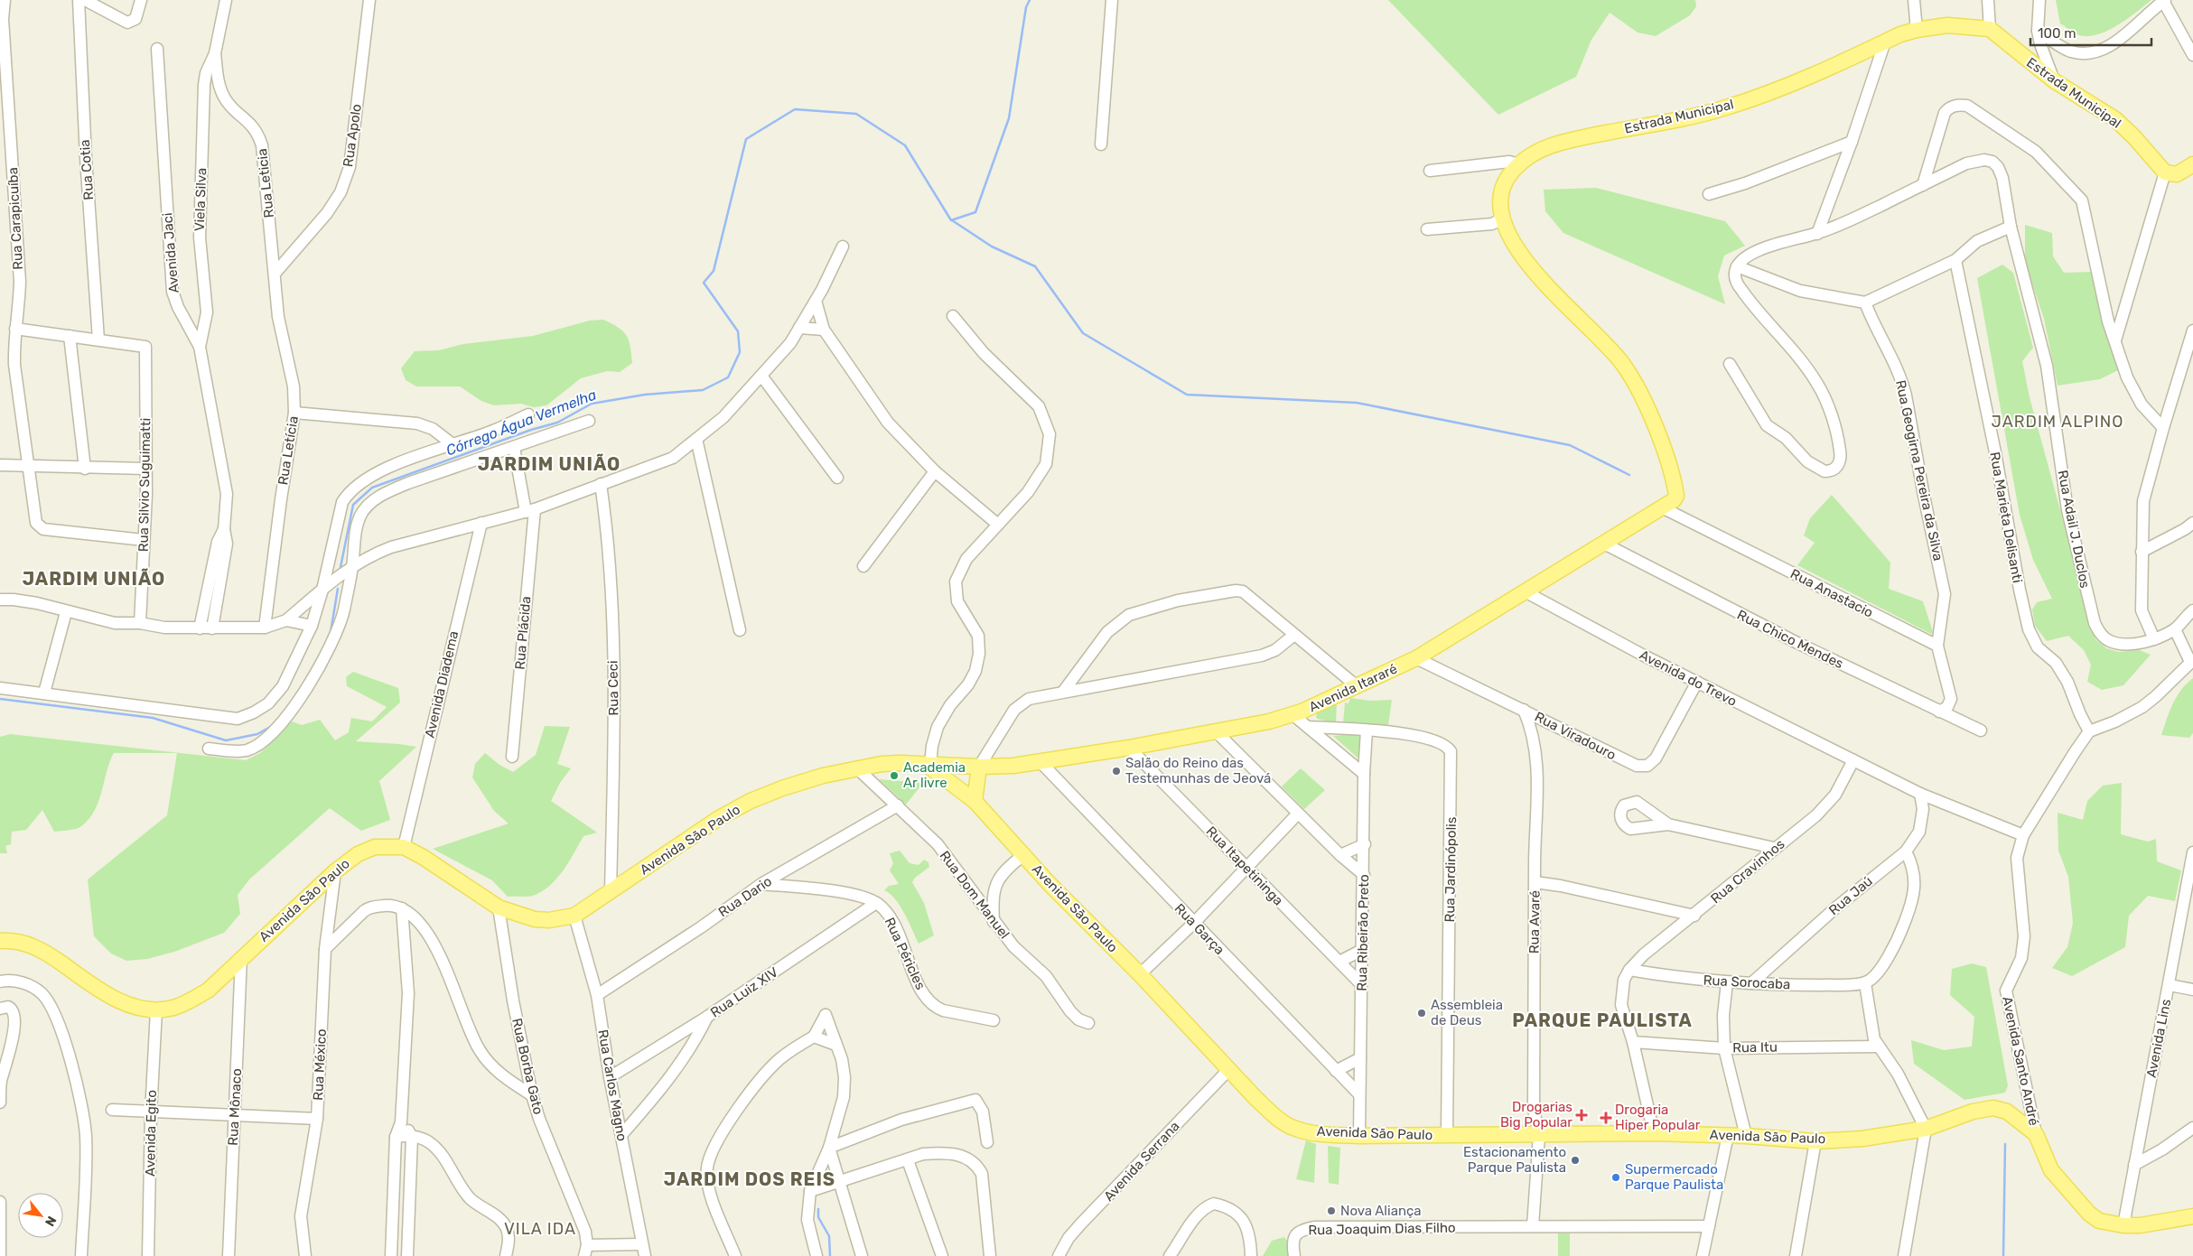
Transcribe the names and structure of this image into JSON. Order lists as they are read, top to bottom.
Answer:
{
  "streets": {
    "main road": ["Estrada Municipal", "Avenida Itararé", "Avenida São Paulo"],
    "street": [
      "Rua Apolo",
      "Rua Cotia",
      "Rua Leticia",
      "Viela Silva",
      "Rua Carapicuíba",
      "Avenida Jaci",
      "Rua Letícia",
      "Rua Geogirna Pereira da Silva",
      "Rua Silvio Suguimatti",
      "Rua Marieta Delisanti",
      "Rua Adail J. Duclos",
      "Rua Anastacio",
      "Rua Plácida",
      "Rua Chico Mendes",
      "Avenida do Trevo",
      "Avenida Diadema",
      "Rua Ceci",
      "Rua Viradouro",
      "Rua Itapetininga",
      "Rua Jardinópolis",
      "Rua Cravinhos",
      "Rua Dom Manuel",
      "Rua Jaú",
      "Rua Dario",
      "Rua Avaré",
      "Rua Garça",
      "Rua Ribeirão Preto",
      "Rua Péricles",
      "Rua Sorocaba",
      "Rua Luiz XIV",
      "Avenida Lins",
      "Rua Itu",
      "Avenida Santo André",
      "Rua México",
      "Rua Borba Gato",
      "Rua Carlos Magno",
      "Rua Mônaco",
      "Avenida Egito",
      "Avenida Serrana",
      "Rua Joaquim Dias Filho"
    ]
  },
  "crossings": [
    ["Estrada Municipal", "Avenida Itararé"],
    ["Rua Apolo", "Rua Leticia"],
    ["Rua Apolo", "Rua Letícia"],
    ["Rua Cotia", "Rua Silvio Suguimatti"],
    ["Rua Leticia", "Viela Silva"],
    ["Rua Leticia", "Rua Letícia"],
    ["Viela Silva", "Avenida Jaci"],
    ["Rua Carapicuíba", "Rua Silvio Suguimatti"],
    ["Rua Geogirna Pereira da Silva", "Rua Anastacio"],
    ["Rua Marieta Delisanti", "Avenida Santo André"],
    ["Rua Anastacio", "Avenida Itararé"],
    ["Rua Chico Mendes", "Avenida Itararé"],
    ["Avenida do Trevo", "Avenida Itararé"],
    ["Avenida do Trevo", "Rua Viradouro"],
    ["Avenida do Trevo", "Rua Cravinhos"],
    ["Avenida do Trevo", "Rua Jaú"],
    ["Avenida do Trevo", "Avenida Santo André"],
    ["Avenida Diadema", "Avenida São Paulo"],
    ["Rua Ceci", "Avenida São Paulo"],
    ["Avenida Itararé", "Rua Viradouro"],
    ["Avenida Itararé", "Avenida São Paulo"],
    ["Avenida Itararé", "Rua Itapetininga"],
    ["Avenida Itararé", "Rua Garça"],
    ["Rua Viradouro", "Rua Avaré"],
    ["Avenida São Paulo", "Rua Jardinópolis"],
    ["Avenida São Paulo", "Rua Dom Manuel"],
    ["Avenida São Paulo", "Rua Avaré"],
    ["Avenida São Paulo", "Rua Ribeirão Preto"],
    ["Avenida São Paulo", "Avenida Lins"],
    ["Avenida São Paulo", "Avenida Santo André"],
    ["Avenida São Paulo", "Rua México"],
    ["Avenida São Paulo", "Rua Borba Gato"],
    ["Avenida São Paulo", "Rua Carlos Magno"],
    ["Avenida São Paulo", "Rua Mônaco"],
    ["Avenida São Paulo", "Avenida Egito"],
    ["Avenida São Paulo", "Avenida Serrana"],
    ["Rua Itapetininga", "Rua Ribeirão Preto"],
    ["Rua Jardinópolis", "Rua Ribeirão Preto"],
    ["Rua Cravinhos", "Rua Sorocaba"],
    ["Rua Dom Manuel", "Rua Dario"],
    ["Rua Jaú", "Rua Sorocaba"],
    ["Rua Dario", "Rua Péricles"],
    ["Rua Dario", "Rua Carlos Magno"],
    ["Rua Avaré", "Rua Joaquim Dias Filho"],
    ["Rua Garça", "Rua Ribeirão Preto"],
    ["Rua Péricles", "Rua Luiz XIV"],
    ["Rua Luiz XIV", "Rua Carlos Magno"]
  ],
  "districts": [
    "JARDIM ALPINO",
    "JARDIM UNIÃO",
    "JARDIM UNIÃO",
    "PARQUE PAULISTA",
    "JARDIM DOS REIS",
    "VILA IDA"
  ],
  "water": ["Córrego Água Vermelha"],
  "places": {
    "other": [
      "Salão do Reino das Testemunhas de Jeová",
      "Academia Ar livre",
      "Assembleia de Deus",
      "Estacionamento Parque Paulista",
      "Supermercado Parque Paulista",
      "Nova Aliança"
    ],
    "health": ["Drogarias Big Popular", "Drogaria Hiper Popular"]
  },
  "scale_bar": "100 m",
  "north": "bottom right"
}
